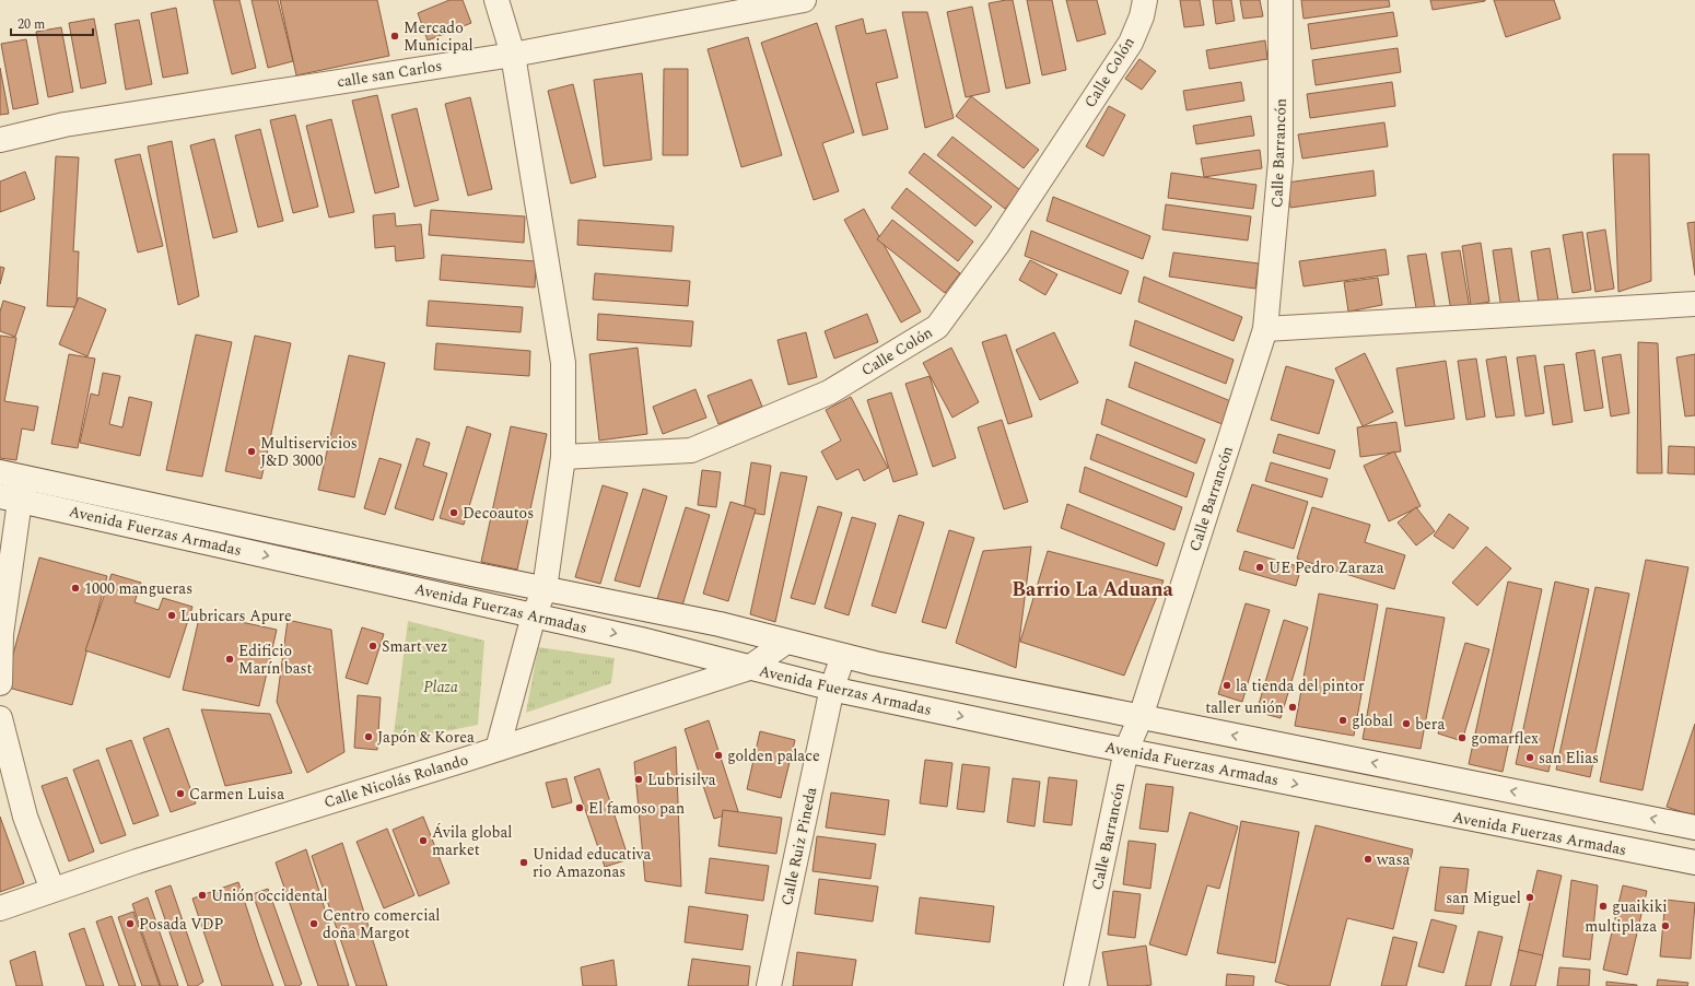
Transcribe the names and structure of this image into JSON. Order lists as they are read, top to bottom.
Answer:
{
  "streets": {
    "street": [
      "Calle Colón",
      "calle san Carlos",
      "Calle Barrancón",
      "Avenida Fuerzas Armadas",
      "Calle Nicolás Rolando",
      "Calle Ruiz Pineda"
    ]
  },
  "crossings": [
    ["Calle Barrancón", "Avenida Fuerzas Armadas"],
    ["Avenida Fuerzas Armadas", "Calle Nicolás Rolando"],
    ["Avenida Fuerzas Armadas", "Calle Ruiz Pineda"]
  ],
  "districts": ["Barrio La Aduana"],
  "parks": ["Plaza"],
  "places": [
    "Mercado Municipal",
    "Multiservicios J&D 3000",
    "Decoautos",
    "UE Pedro Zaraza",
    "1000 mangueras",
    "Lubricars Apure",
    "Smart vez",
    "Edificio Marín bast",
    "la tienda del pintor",
    "taller unión",
    "global",
    "bera",
    "Japón & Korea",
    "gomarflex",
    "golden palace",
    "san Elias",
    "Lubrisilva",
    "Carmen Luisa",
    "El famoso pan",
    "Ávila global market",
    "wasa",
    "Unidad educativa rio Amazonas",
    "Unión occidental",
    "san Miguel",
    "guaikiki",
    "Posada VDP",
    "Centro comercial doña Margot",
    "multiplaza"
  ],
  "scale_bar": "20 m"
}
